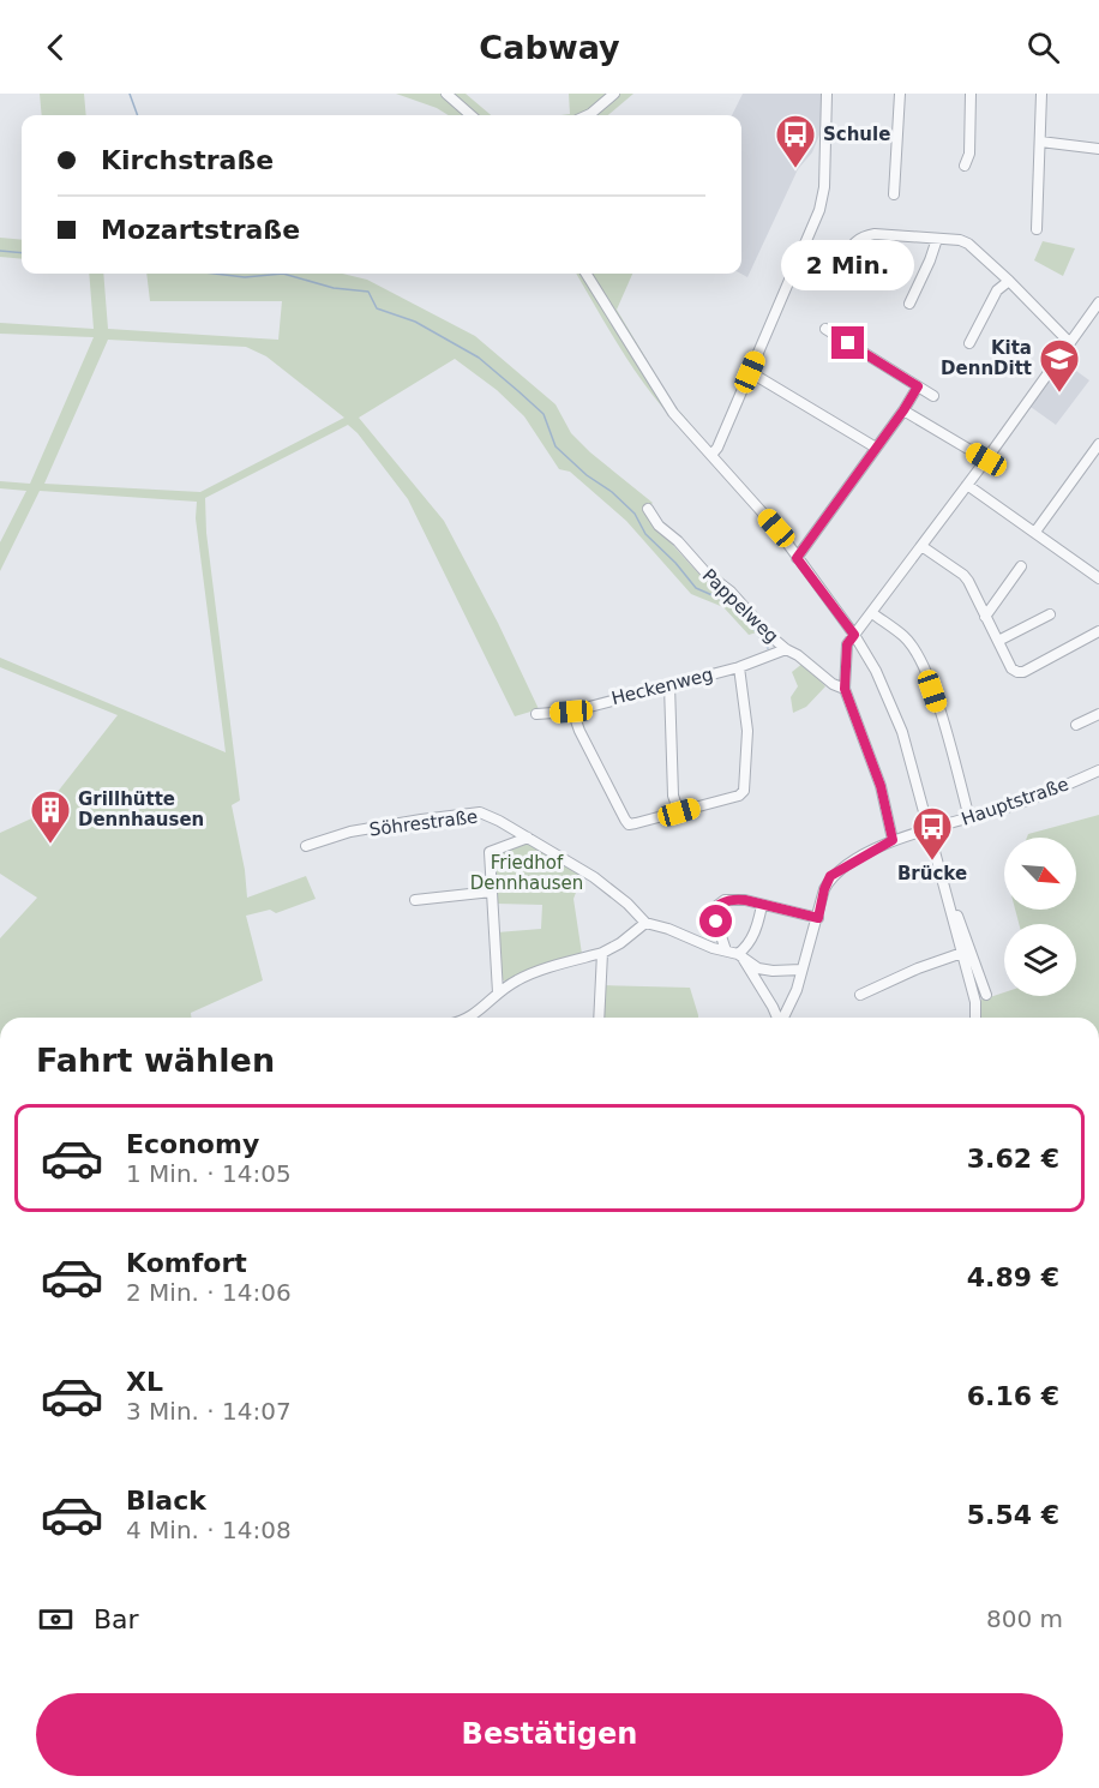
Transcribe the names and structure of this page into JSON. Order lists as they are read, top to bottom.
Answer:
{
  "streets": {
    "street": [
      "Pappelweg",
      "Heckenweg",
      "Hauptstraße",
      "Söhrestraße"
    ]
  },
  "crossings": [
    ["Pappelweg", "Heckenweg"],
    ["Hauptstraße", "Söhrestraße"]
  ],
  "parks": ["Friedhof Dennhausen"],
  "places": {
    "bus stop": ["Schule", "Brücke"],
    "school or university": ["Kita DennDitt"],
    "building": ["Grillhütte Dennhausen"]
  },
  "north": "bottom right",
  "page": {
    "header": "Cabway",
    "banner": ["Kirchstraße", "Mozartstraße"],
    "bubble": "2 Min.",
    "heading": "Fahrt wählen",
    "list": [
      {
        "name": "Economy",
        "note": "1 Min. · 14:05",
        "value": "3.62 €"
      },
      {
        "name": "Komfort",
        "note": "2 Min. · 14:06",
        "value": "4.89 €"
      },
      {
        "name": "XL",
        "note": "3 Min. · 14:07",
        "value": "6.16 €"
      },
      {
        "name": "Black",
        "note": "4 Min. · 14:08",
        "value": "5.54 €"
      }
    ],
    "pay": ["Bar", "800 m"],
    "buttons": "Bestätigen"
  }
}
